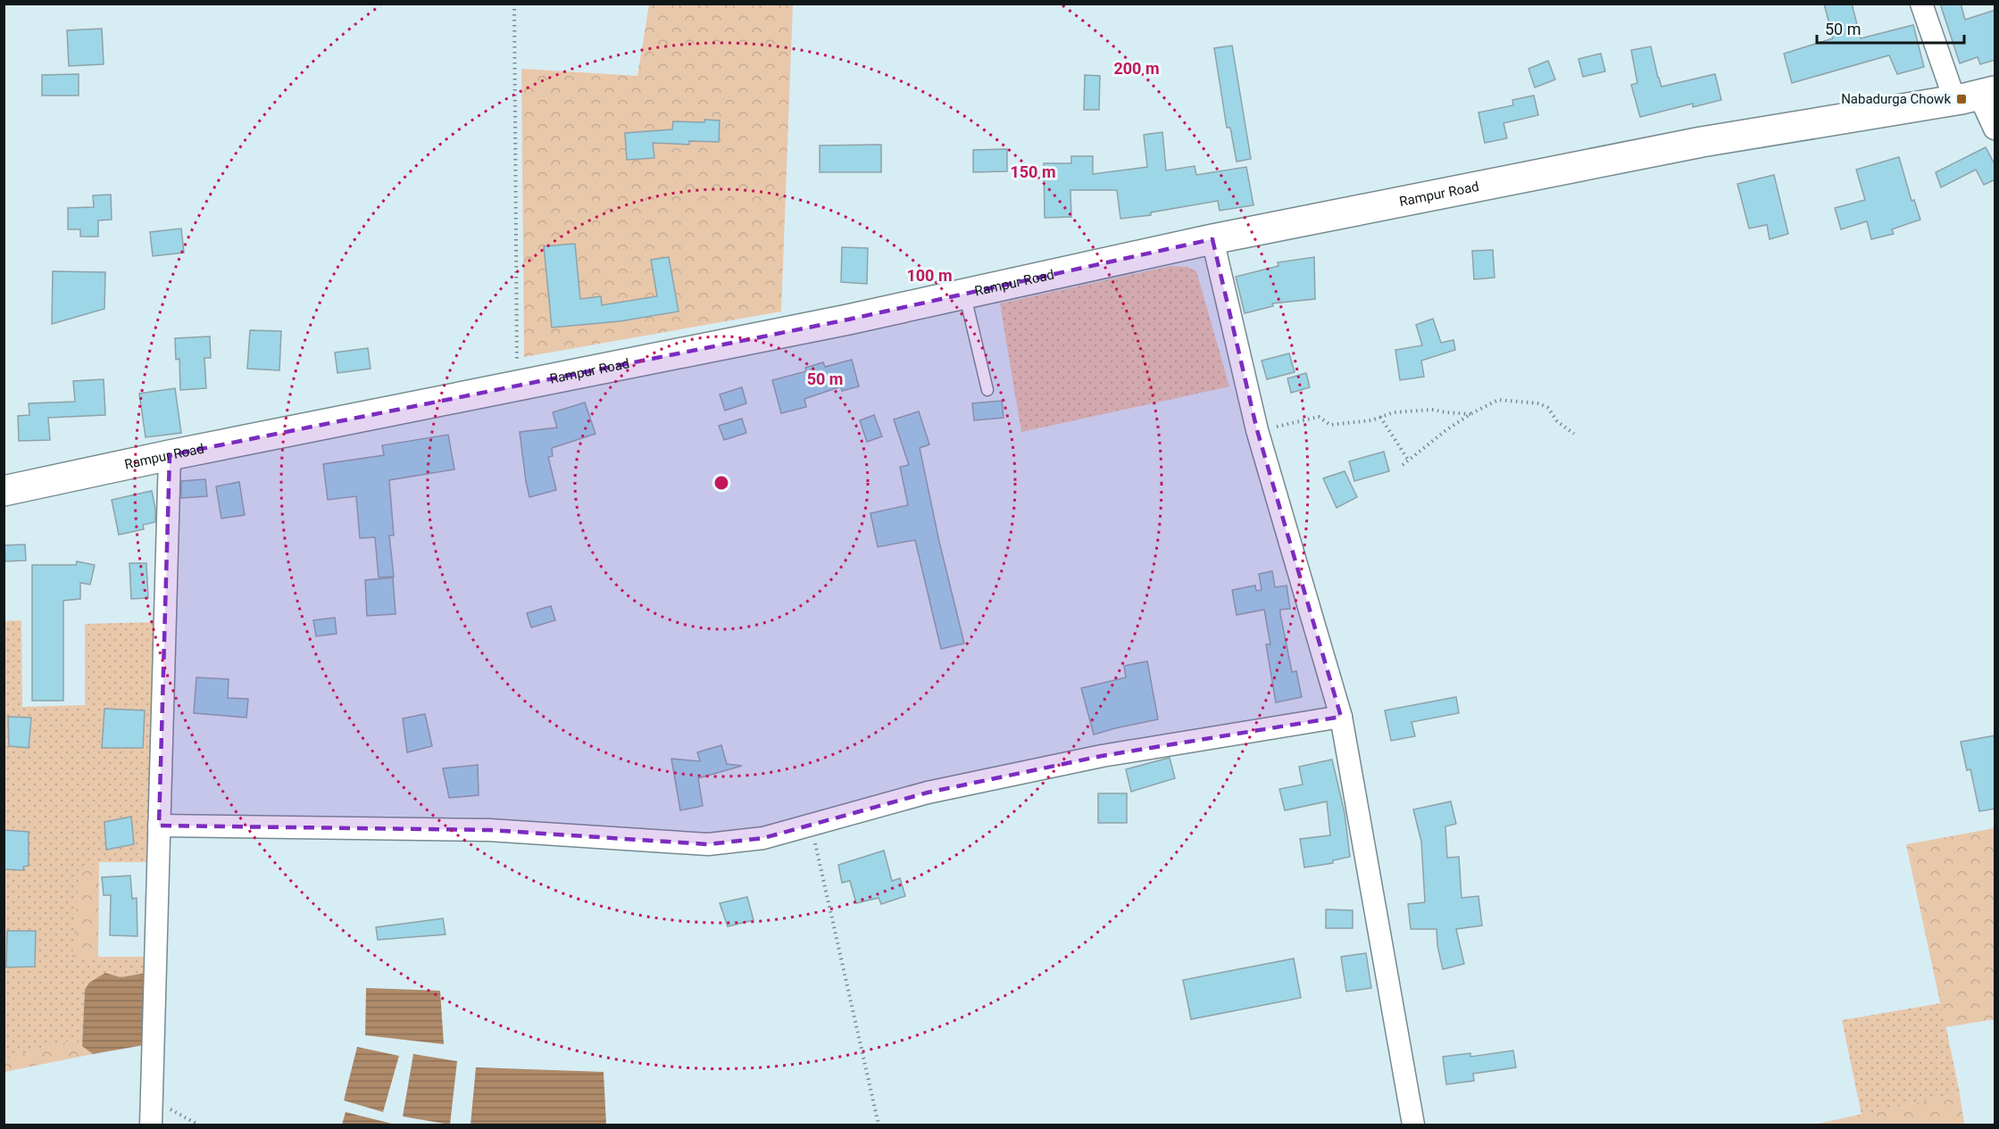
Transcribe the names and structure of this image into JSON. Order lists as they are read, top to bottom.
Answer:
{
  "streets": {
    "main road": ["Rampur Road"]
  },
  "places": {
    "transit": ["Nabadurga Chowk"]
  },
  "scale_bar": "50 m",
  "rings": [
    "200 m",
    "150 m",
    "100 m",
    "50 m"
  ]
}
